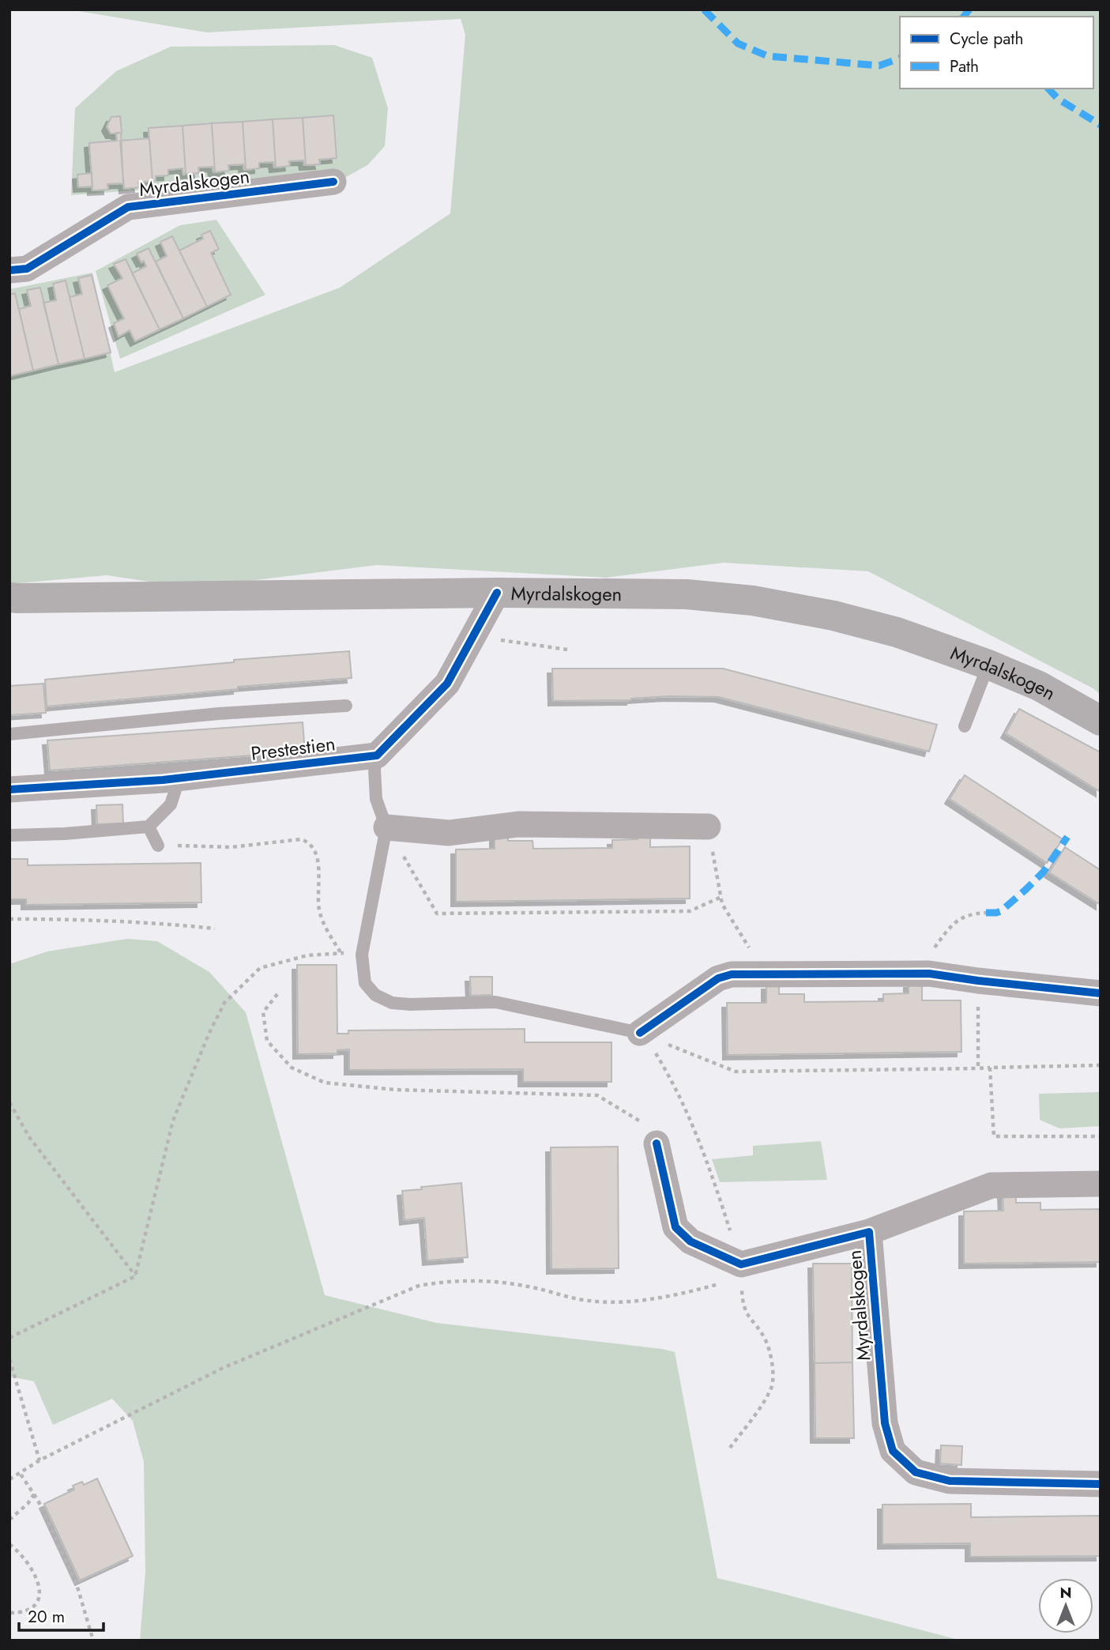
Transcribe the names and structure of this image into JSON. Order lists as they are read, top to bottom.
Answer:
{
  "streets": {
    "main road": ["Myrdalskogen"],
    "street": ["Prestestien"]
  },
  "legend": ["Cycle path", "Path"],
  "scale_bar": "20 m",
  "north": "top"
}
